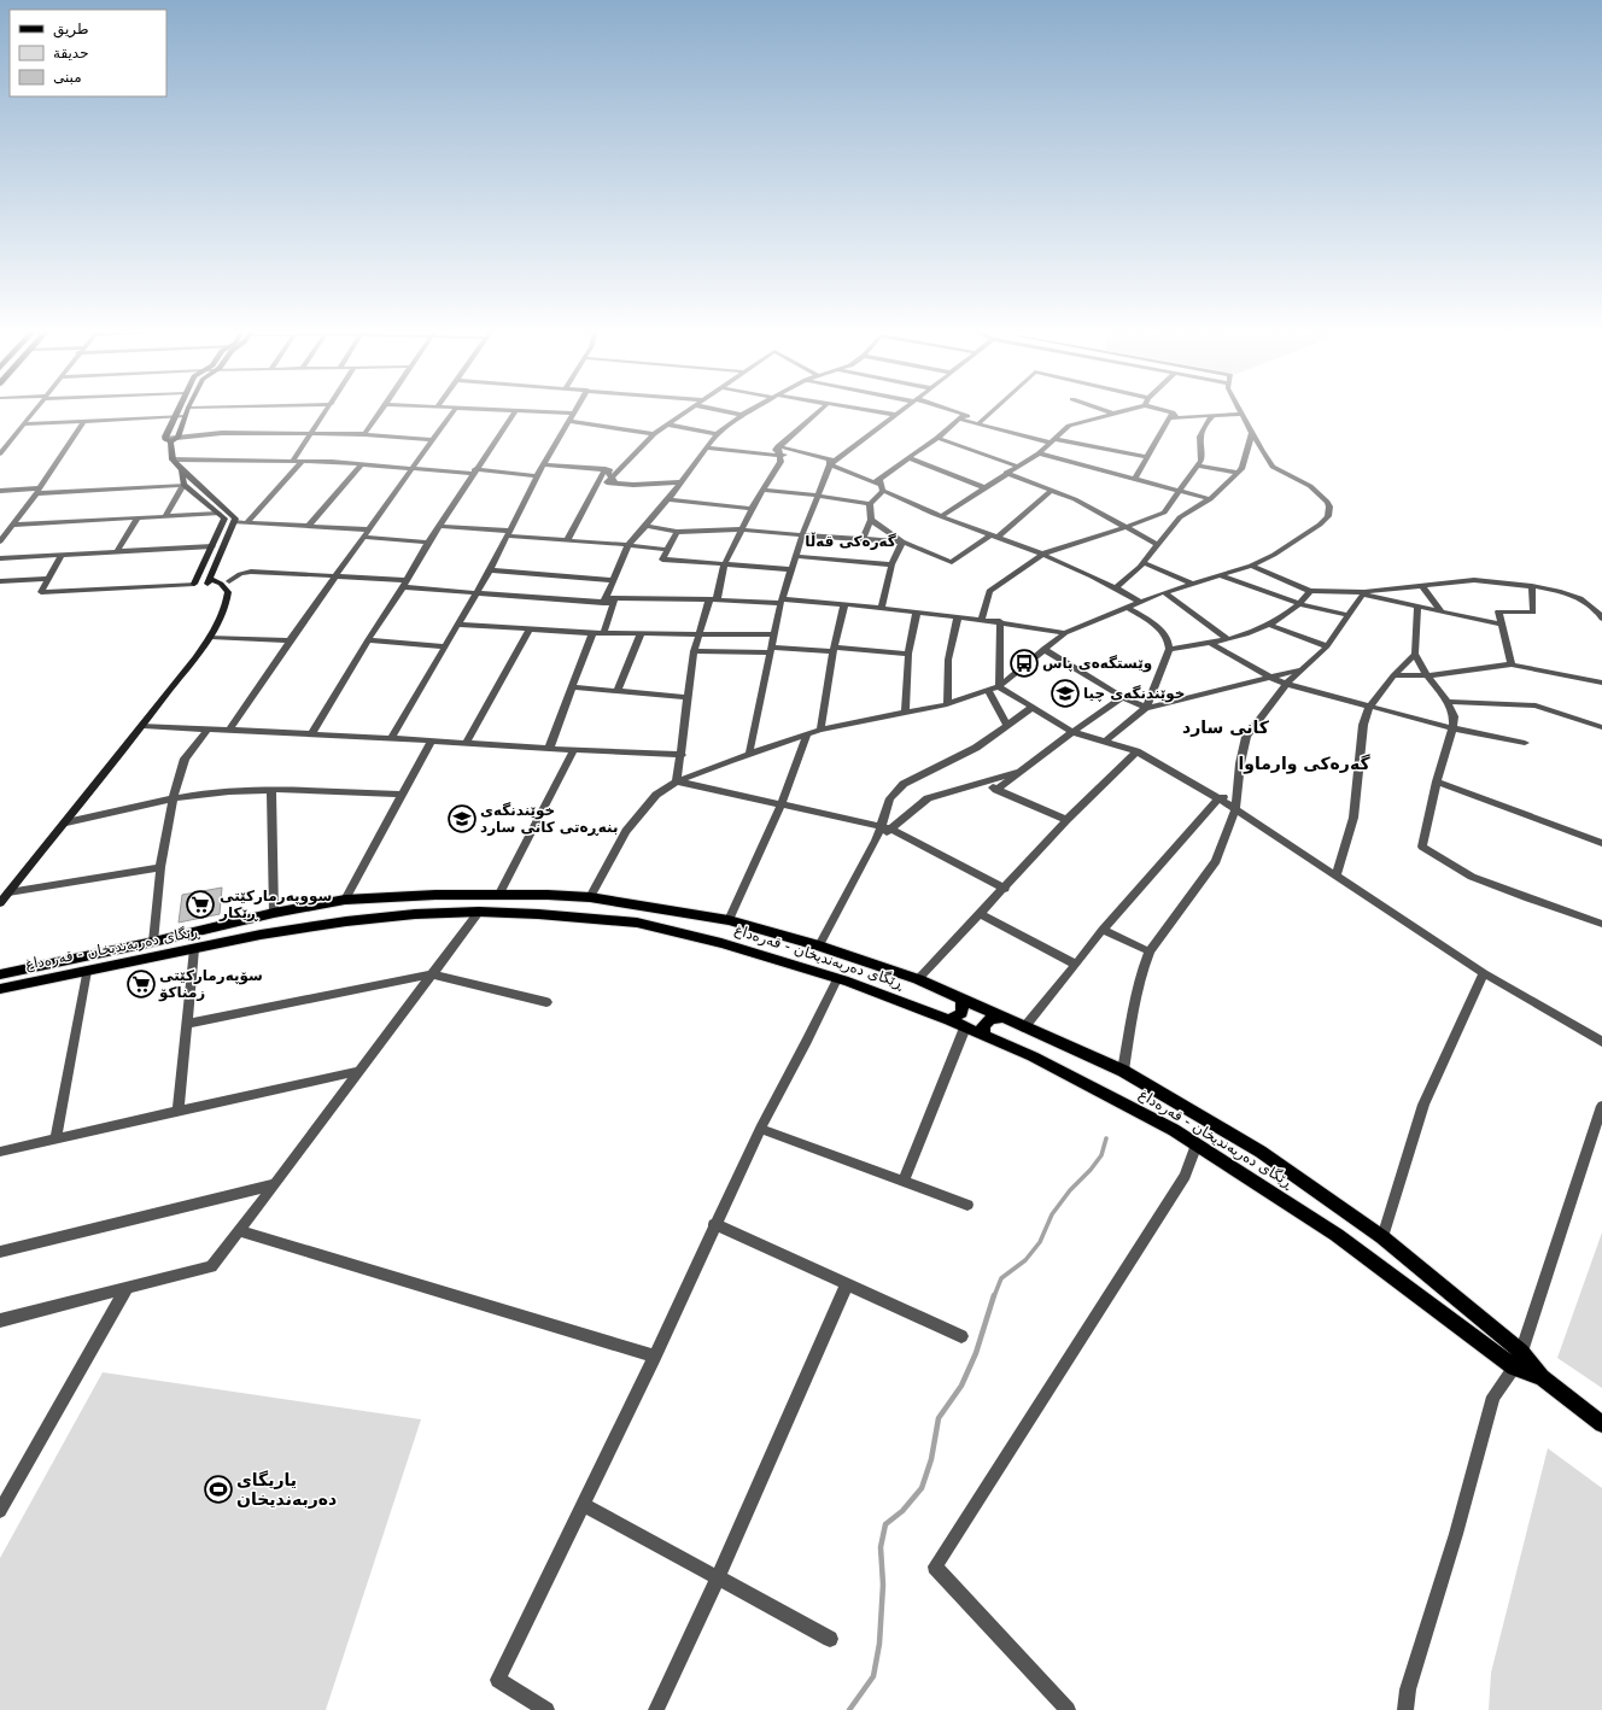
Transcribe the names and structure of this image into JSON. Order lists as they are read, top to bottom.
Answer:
{
  "streets": {
    "main road": ["ڕێگای دەربەندیخان - قەرەداغ"]
  },
  "districts": ["گەرەکی قەڵا", "کانی سارد", "گەرەکی وارماوا"],
  "places": {
    "bus stop": ["وێستگەەی پاس"],
    "school or university": ["خوێندنگەی چیا", "خوێندنگەی بنەڕەتی کانی سارد"],
    "supermarket": ["سووپەرمارکێتی ڕێکار", "سۆپەرمارکێتی زمناکۆ"],
    "sports": ["یاریگاى ده‌ربه‌ندیخان"]
  },
  "legend": ["طريق", "حديقة", "مبنى"]
}
